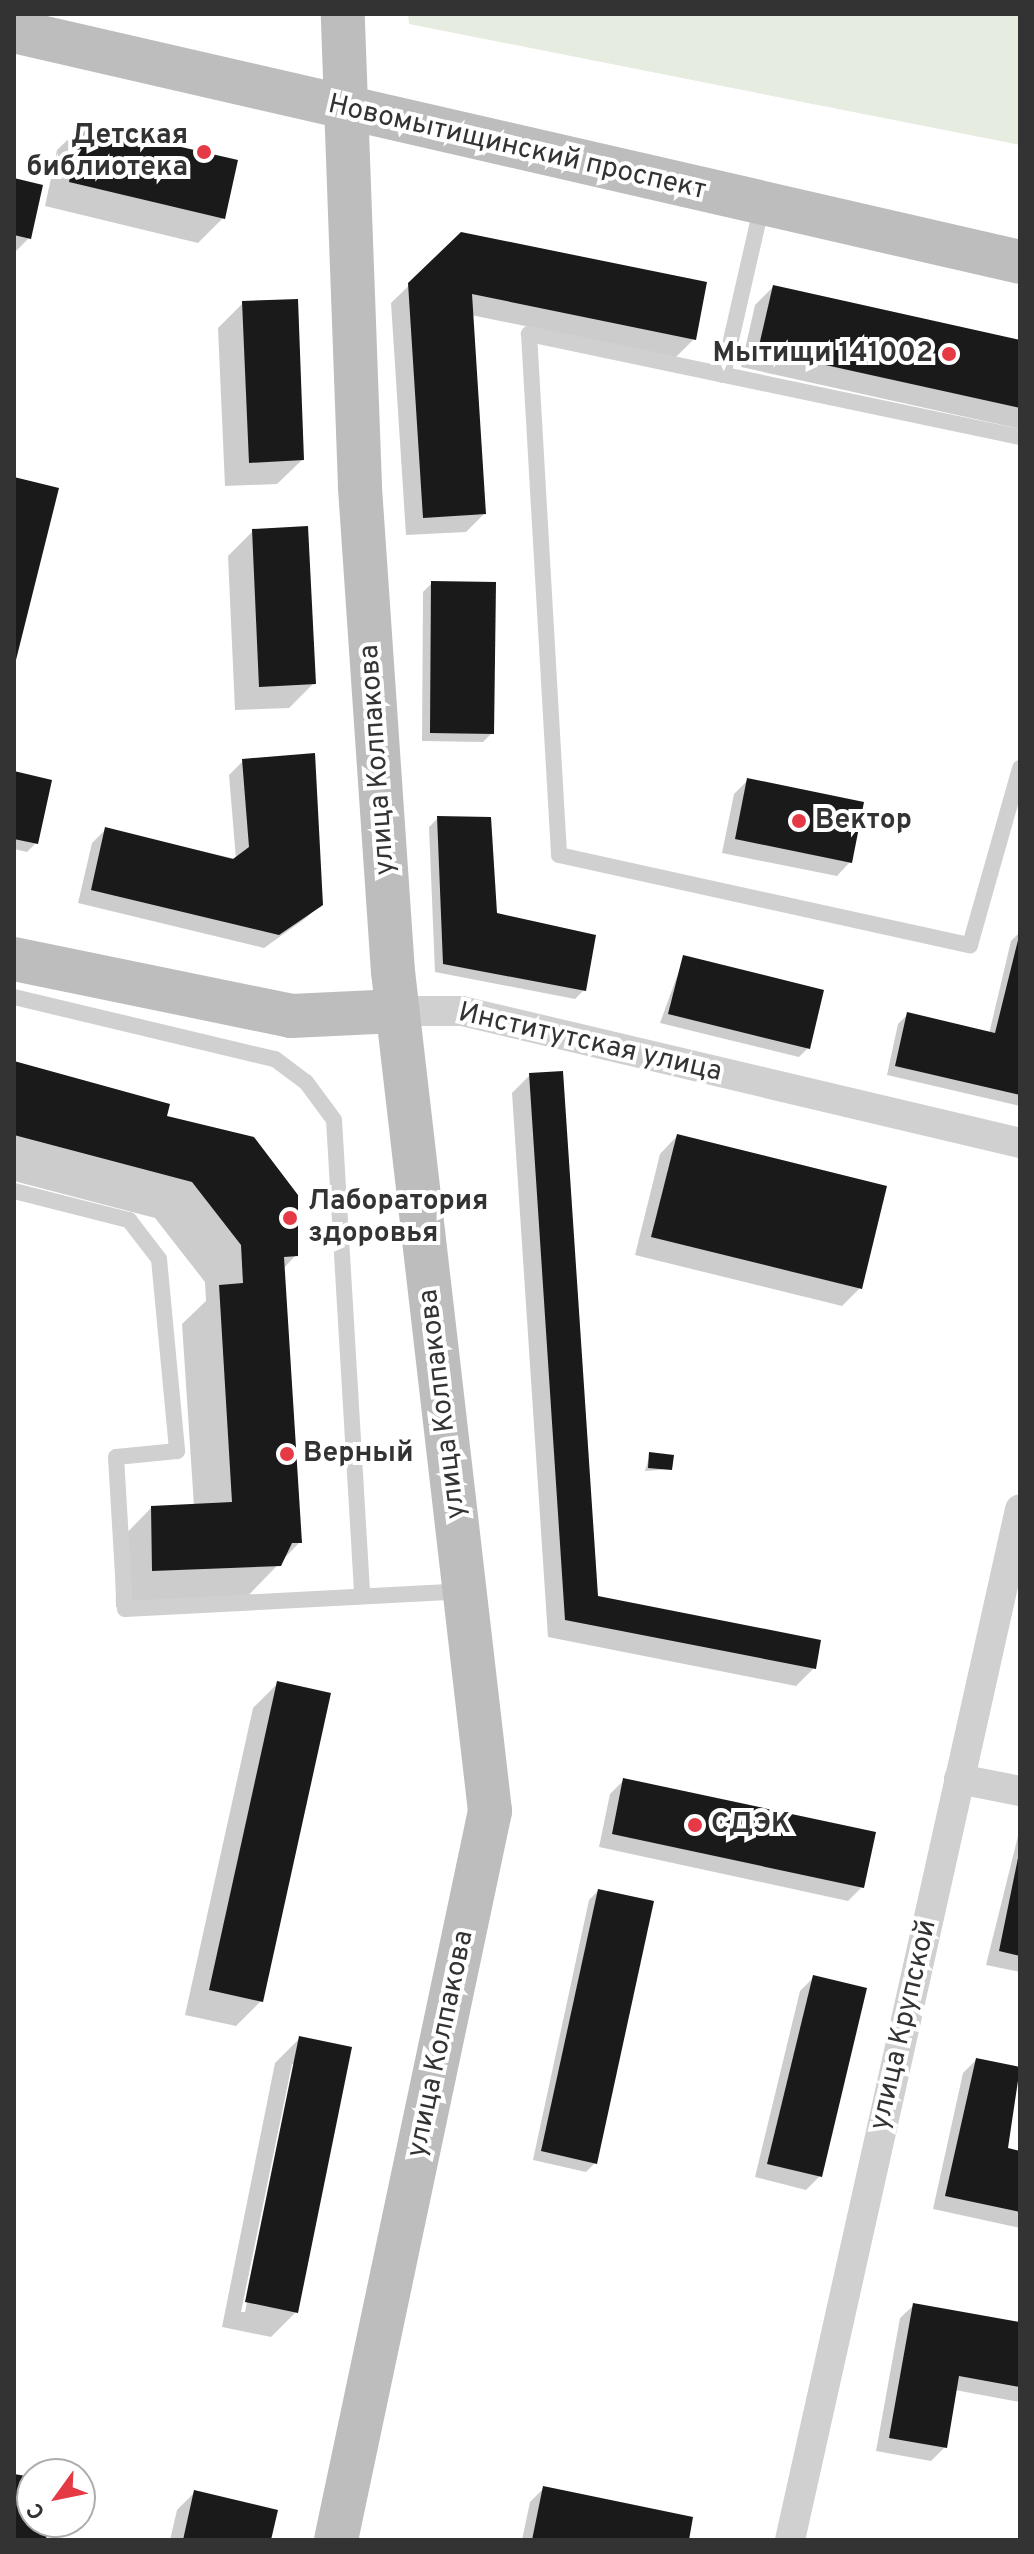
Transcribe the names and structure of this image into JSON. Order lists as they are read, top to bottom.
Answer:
{
  "streets": {
    "street": [
      "Новомытищинский проспект",
      "улица Колпакова",
      "Институтская улица",
      "улица Крупской"
    ]
  },
  "crossings": [
    ["Новомытищинский проспект", "улица Колпакова"],
    ["улица Колпакова", "Институтская улица"]
  ],
  "places": [
    "Детская библиотека",
    "Мытищи 141002",
    "Вектор",
    "Лаборатория здоровья",
    "Верный",
    "СДЭК"
  ],
  "north": "bottom left"
}
